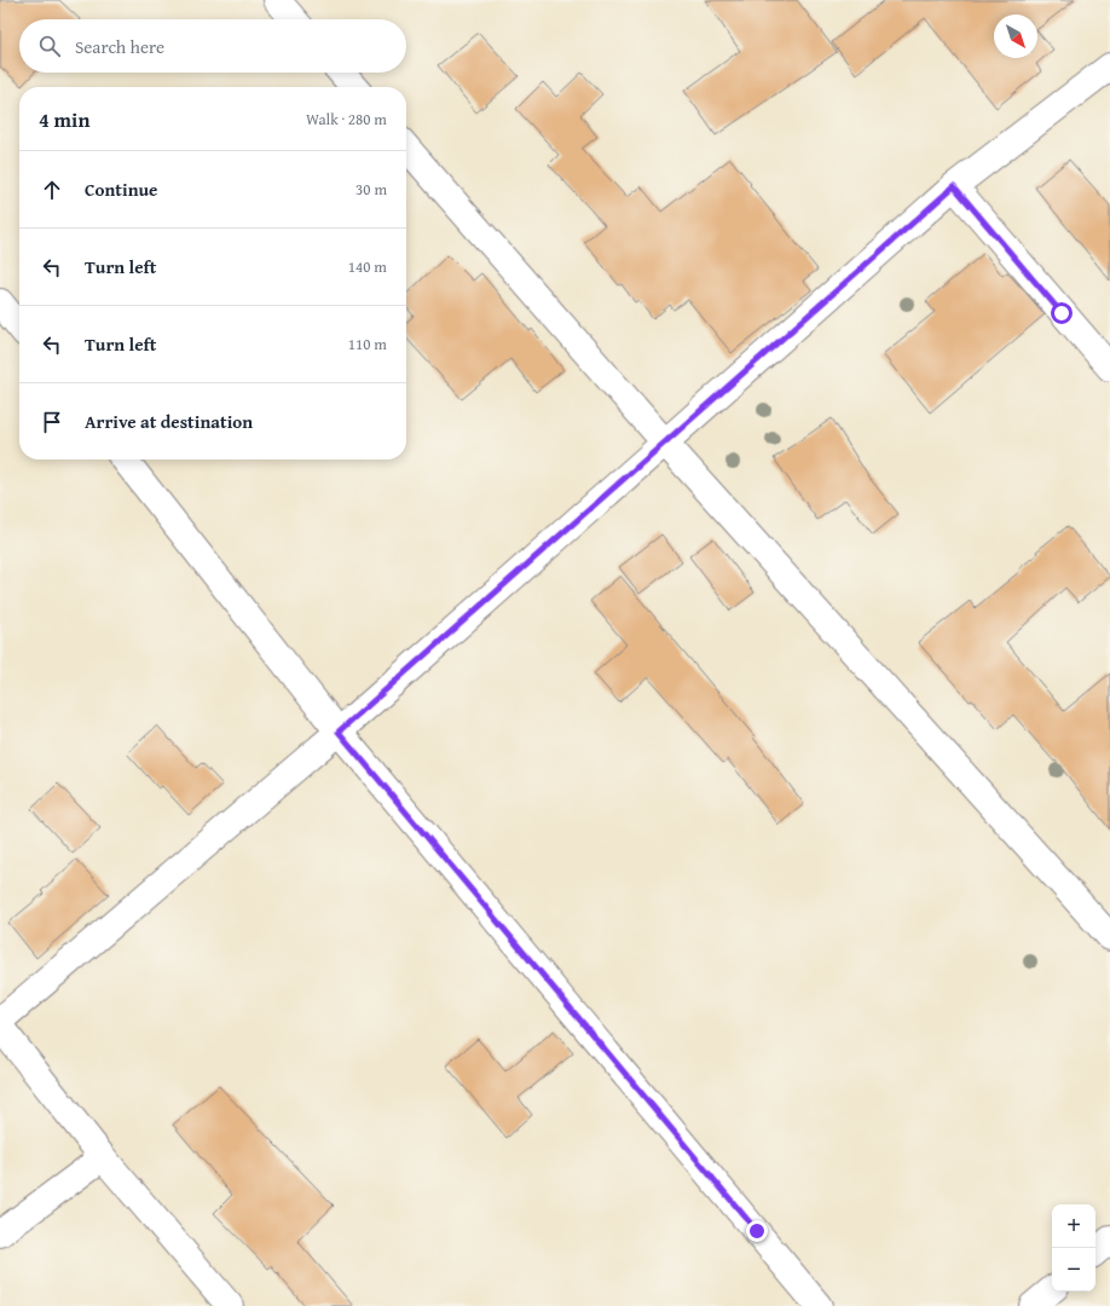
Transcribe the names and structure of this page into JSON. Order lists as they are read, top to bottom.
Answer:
{
  "north": "bottom right",
  "page": {
    "search": "Search here",
    "heading": ["4 min", "Walk · 280 m"],
    "list": [
      ["Continue", "30 m"],
      ["Turn left", "140 m"],
      ["Turn left", "110 m"],
      "Arrive at destination"
    ],
    "map_buttons": ["+", "−"]
  }
}
